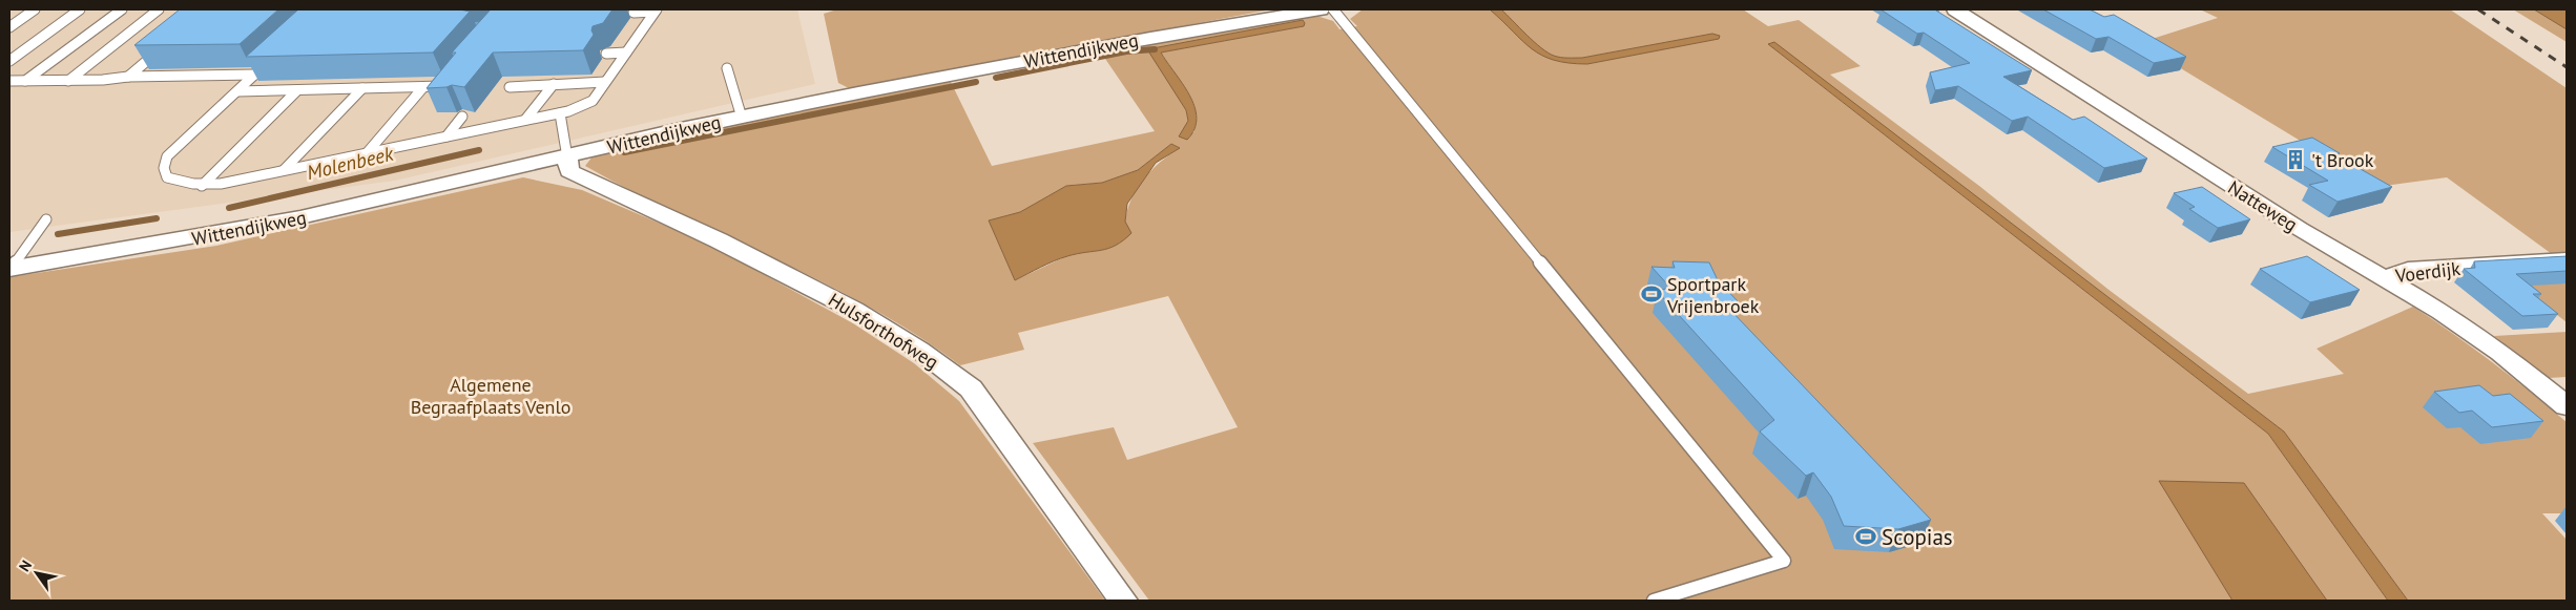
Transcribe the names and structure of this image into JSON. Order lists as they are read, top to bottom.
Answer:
{
  "streets": {
    "street": [
      "Wittendijkweg",
      "Natteweg",
      "Voerdijk",
      "Hulsforthofweg"
    ]
  },
  "crossings": [
    ["Wittendijkweg", "Hulsforthofweg"],
    ["Natteweg", "Voerdijk"]
  ],
  "water": ["Molenbeek"],
  "parks": ["Algemene Begraafplaats Venlo"],
  "places": {
    "building": ["'t Brook"],
    "sports": ["Sportpark Vrijenbroek", "Scopias"]
  },
  "north": "top left"
}
